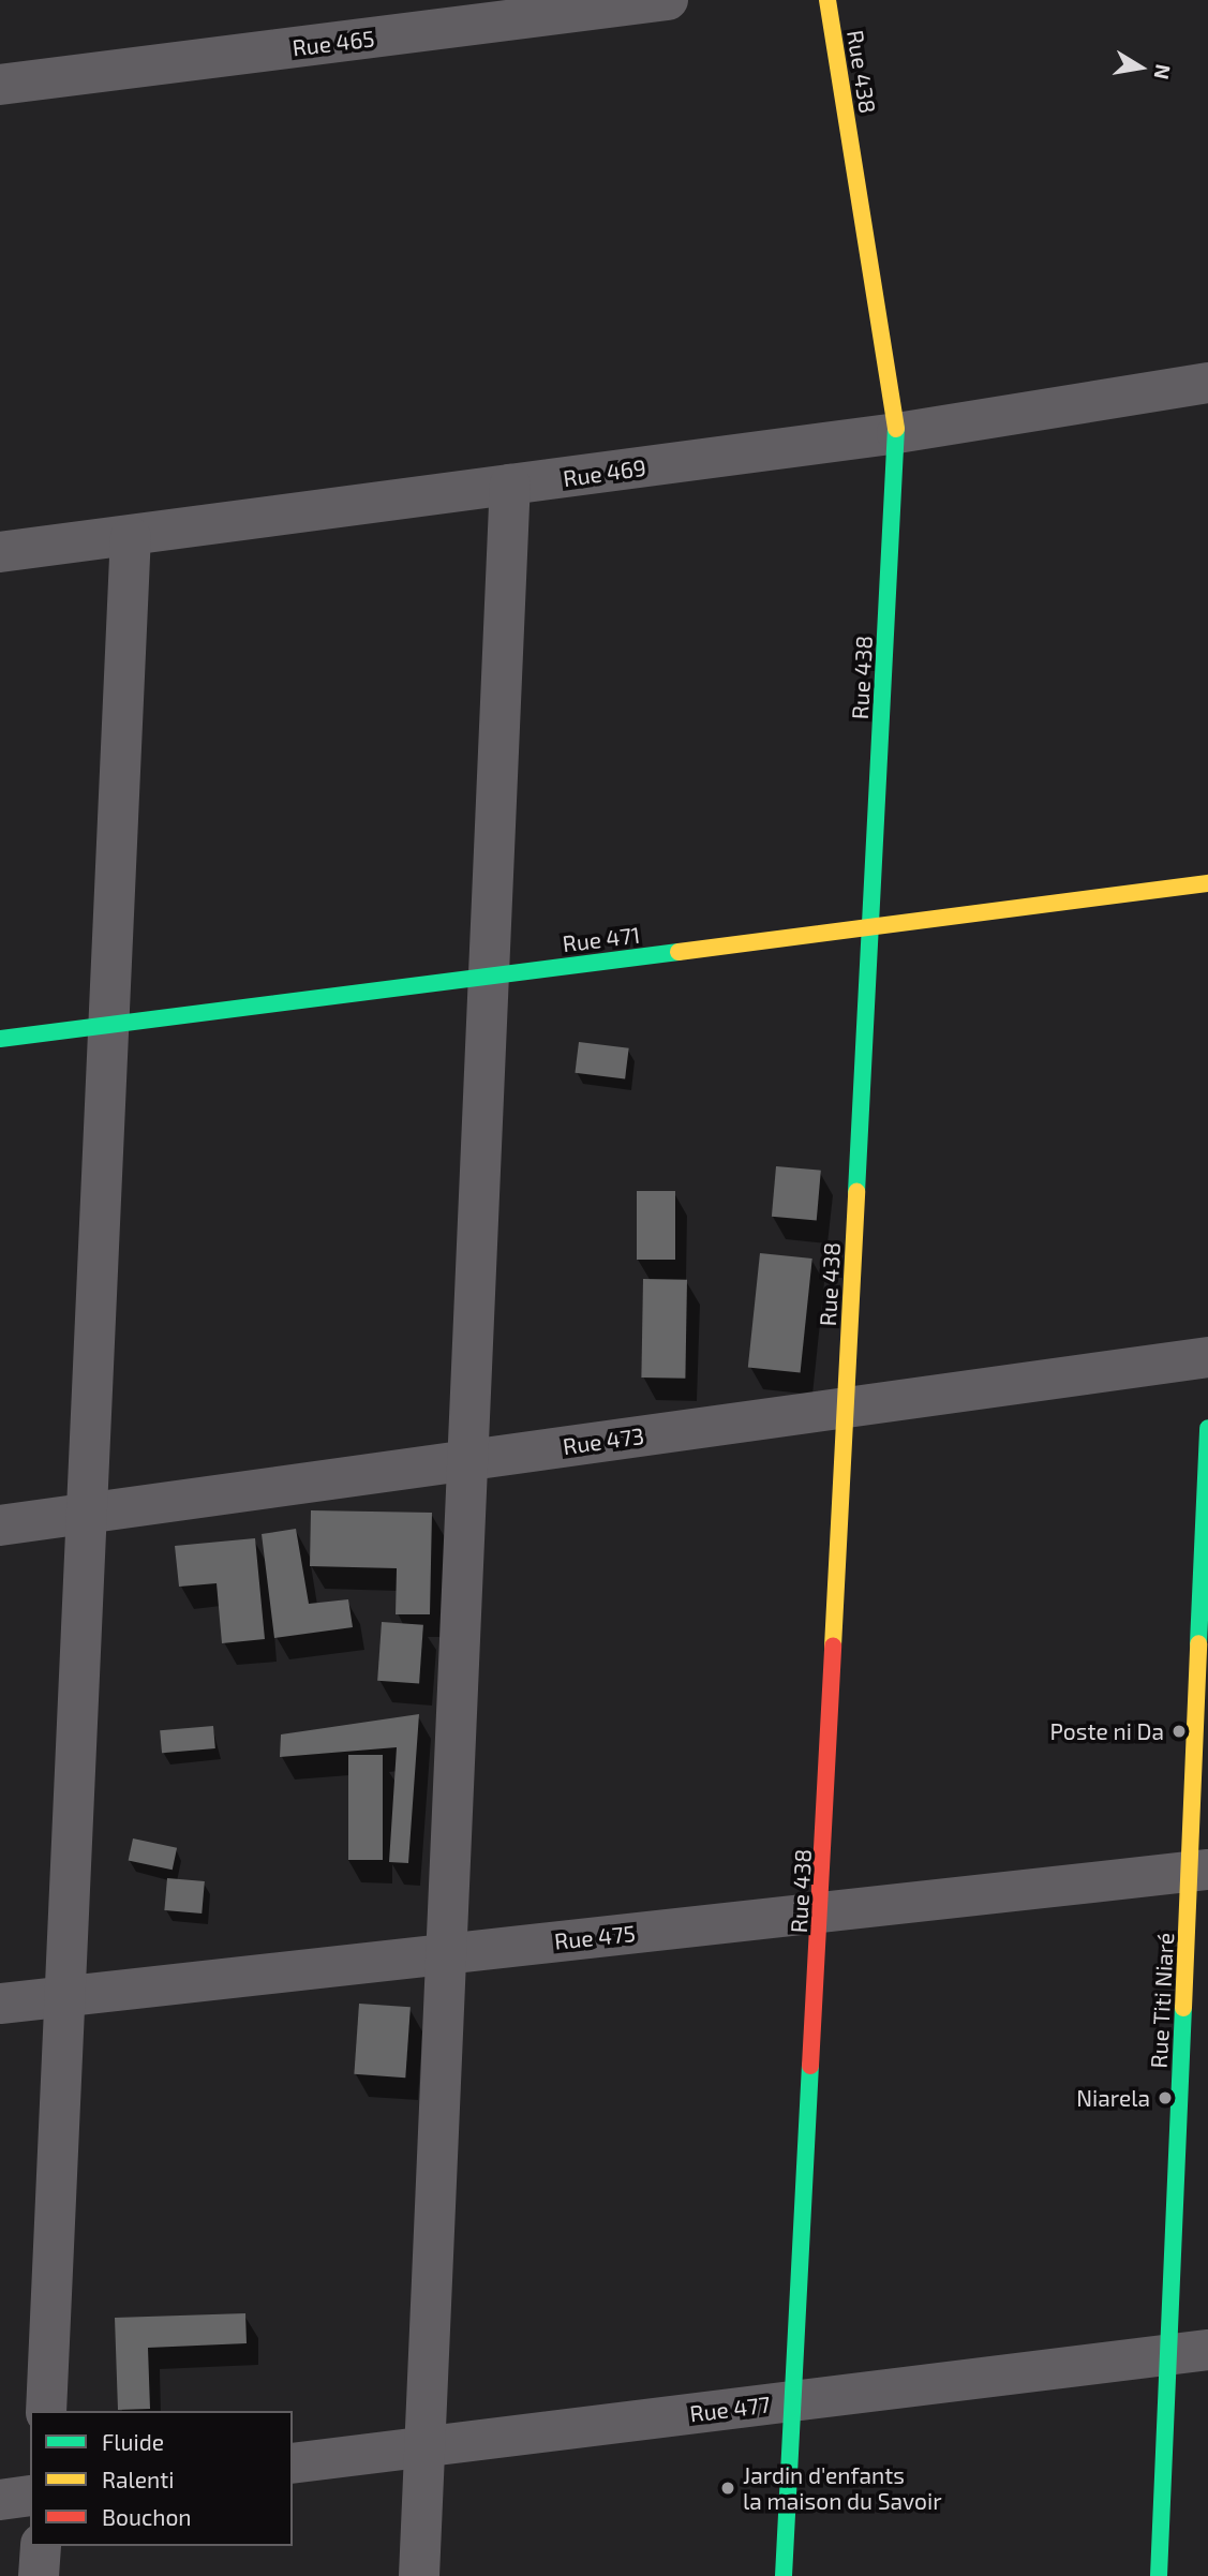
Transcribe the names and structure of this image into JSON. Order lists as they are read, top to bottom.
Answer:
{
  "streets": {
    "street": [
      "Rue 465",
      "Rue 438",
      "Rue 469",
      "Rue 471",
      "Rue 473",
      "Rue 475",
      "Rue Titi Niaré",
      "Rue 477"
    ]
  },
  "crossings": [
    ["Rue 438", "Rue 469"],
    ["Rue 438", "Rue 471"],
    ["Rue 438", "Rue 473"],
    ["Rue 438", "Rue 475"],
    ["Rue 438", "Rue 477"],
    ["Rue 475", "Rue Titi Niaré"],
    ["Rue Titi Niaré", "Rue 477"]
  ],
  "places": ["Poste ni Da", "Niarela", "Jardin d'enfants la maison du Savoir"],
  "legend": ["Fluide", "Ralenti", "Bouchon"],
  "north": "right"
}
